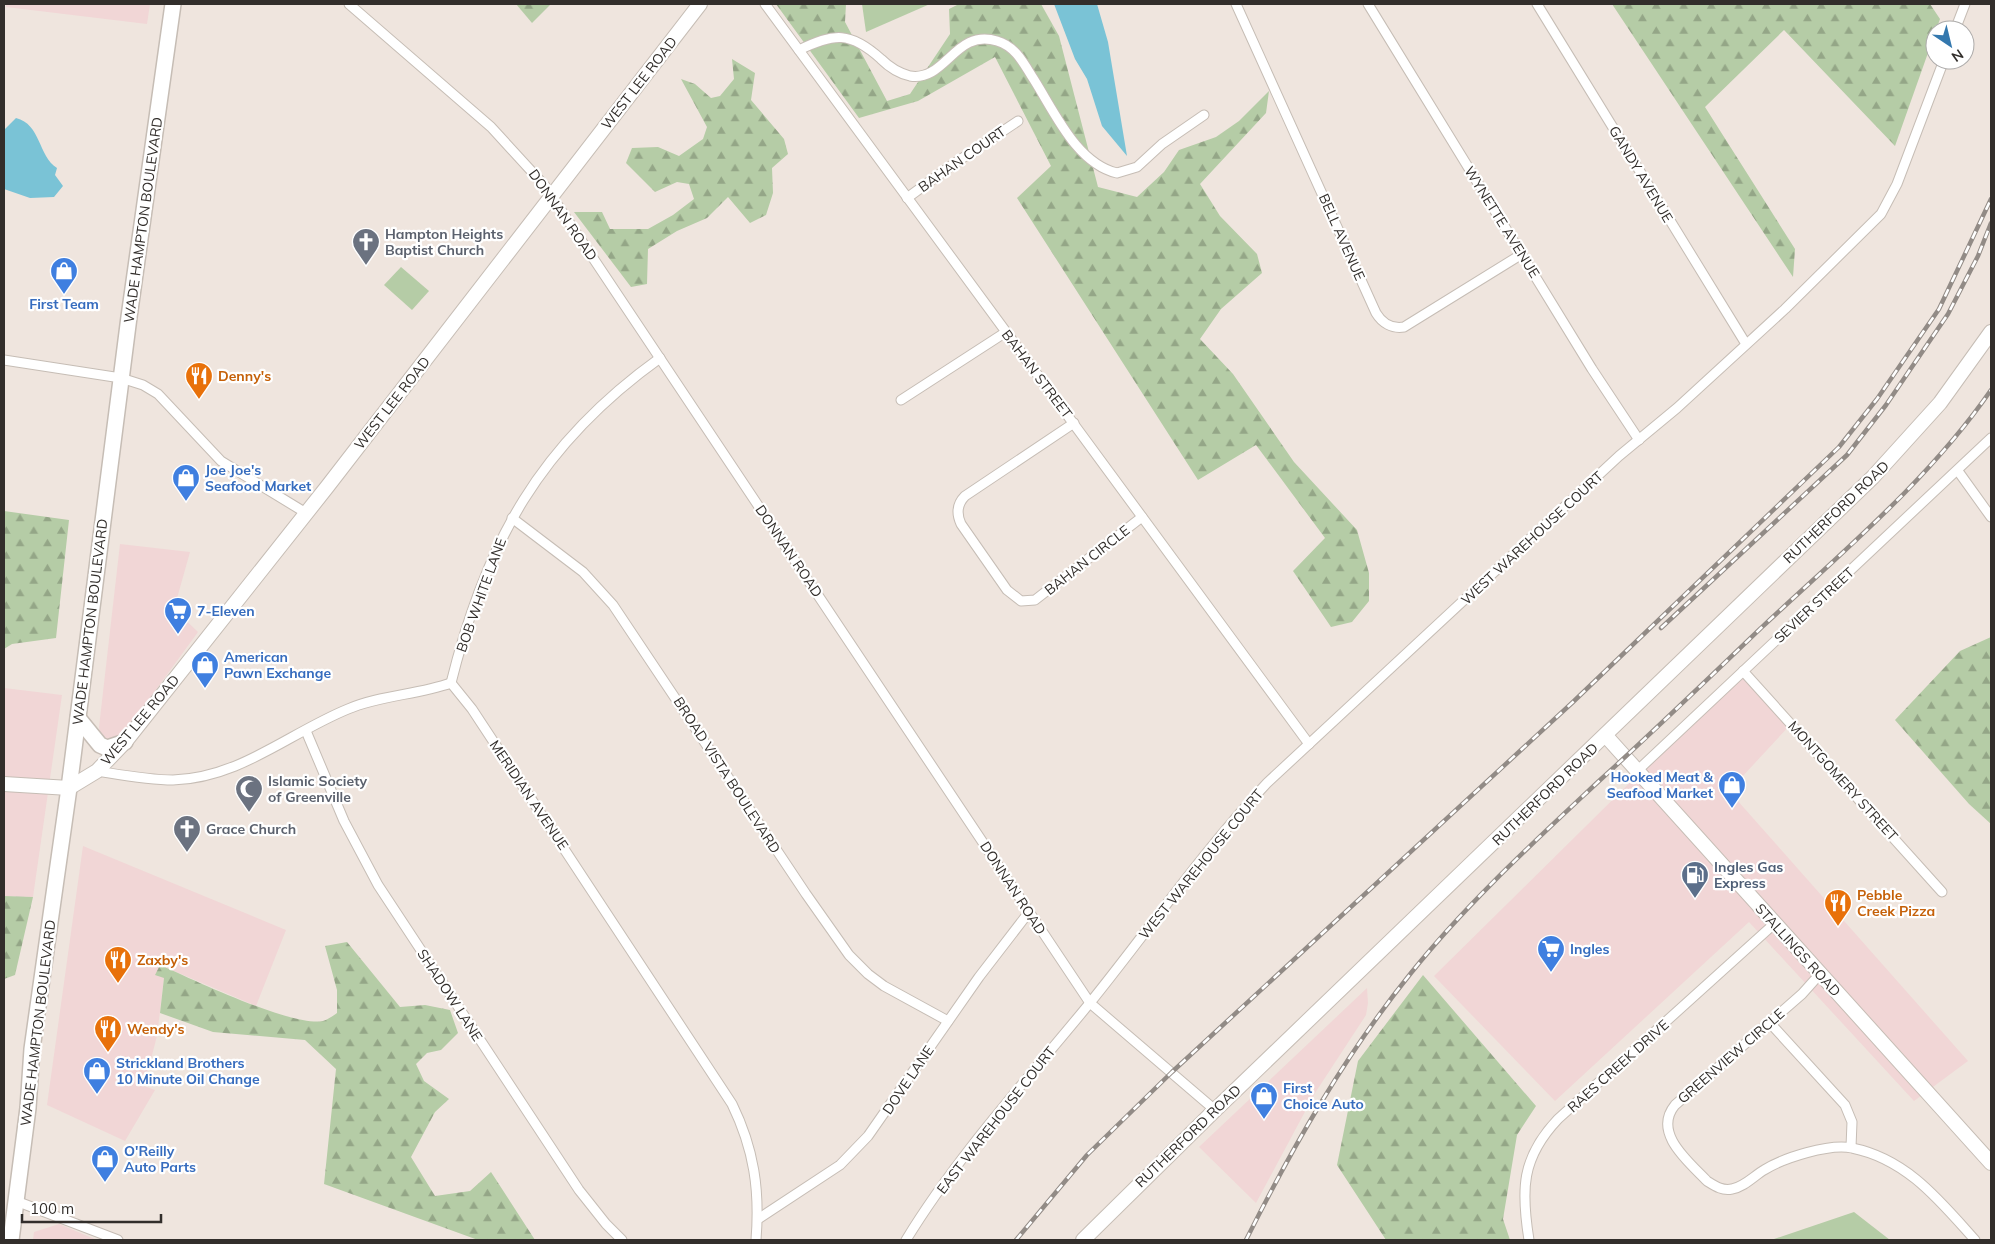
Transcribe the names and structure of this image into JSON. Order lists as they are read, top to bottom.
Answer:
{
  "streets": {
    "main road": ["WADE HAMPTON BOULEVARD"],
    "street": [
      "WEST LEE ROAD",
      "BAHAN COURT",
      "GANDY AVENUE",
      "DONNAN ROAD",
      "WYNETTE AVENUE",
      "BELL AVENUE",
      "BAHAN STREET",
      "RUTHERFORD ROAD",
      "WEST WAREHOUSE COURT",
      "BAHAN CIRCLE",
      "BOB WHITE LANE",
      "SEVIER STREET",
      "BROAD VISTA BOULEVARD",
      "MONTGOMERY STREET",
      "MERIDIAN AVENUE",
      "STALLINGS ROAD",
      "SHADOW LANE",
      "GREENVIEW CIRCLE",
      "RAES CREEK DRIVE",
      "DOVE LANE",
      "EAST WAREHOUSE COURT"
    ]
  },
  "crossings": [
    ["WEST LEE ROAD", "DONNAN ROAD"],
    ["WEST LEE ROAD", "WADE HAMPTON BOULEVARD"],
    ["BAHAN COURT", "BAHAN STREET"],
    ["GANDY AVENUE", "WEST WAREHOUSE COURT"],
    ["DONNAN ROAD", "RUTHERFORD ROAD"],
    ["DONNAN ROAD", "WEST WAREHOUSE COURT"],
    ["DONNAN ROAD", "BOB WHITE LANE"],
    ["DONNAN ROAD", "DOVE LANE"],
    ["DONNAN ROAD", "EAST WAREHOUSE COURT"],
    ["WYNETTE AVENUE", "BELL AVENUE"],
    ["WYNETTE AVENUE", "WEST WAREHOUSE COURT"],
    ["BAHAN STREET", "WEST WAREHOUSE COURT"],
    ["BAHAN STREET", "BAHAN CIRCLE"],
    ["RUTHERFORD ROAD", "STALLINGS ROAD"],
    ["WEST WAREHOUSE COURT", "EAST WAREHOUSE COURT"],
    ["BOB WHITE LANE", "BROAD VISTA BOULEVARD"],
    ["BOB WHITE LANE", "MERIDIAN AVENUE"],
    ["SEVIER STREET", "MONTGOMERY STREET"],
    ["SEVIER STREET", "STALLINGS ROAD"],
    ["BROAD VISTA BOULEVARD", "DOVE LANE"],
    ["MERIDIAN AVENUE", "DOVE LANE"],
    ["STALLINGS ROAD", "GREENVIEW CIRCLE"],
    ["STALLINGS ROAD", "RAES CREEK DRIVE"]
  ],
  "places": {
    "church": ["Hampton Heights Baptist Church", "Grace Church"],
    "shop": [
      "First Team",
      "Joe Joe's Seafood Market",
      "American Pawn Exchange",
      "Hooked Meat & Seafood Market",
      "Strickland Brothers 10 Minute Oil Change",
      "First Choice Auto",
      "O'Reilly Auto Parts"
    ],
    "restaurant": [
      "Denny's",
      "Pebble Creek Pizza",
      "Zaxby's",
      "Wendy's"
    ],
    "supermarket": ["7-Eleven", "Ingles"],
    "mosque": ["Islamic Society of Greenville"],
    "fuel station": ["Ingles Gas Express"]
  },
  "scale_bar": "100 m",
  "north": "bottom right"
}
